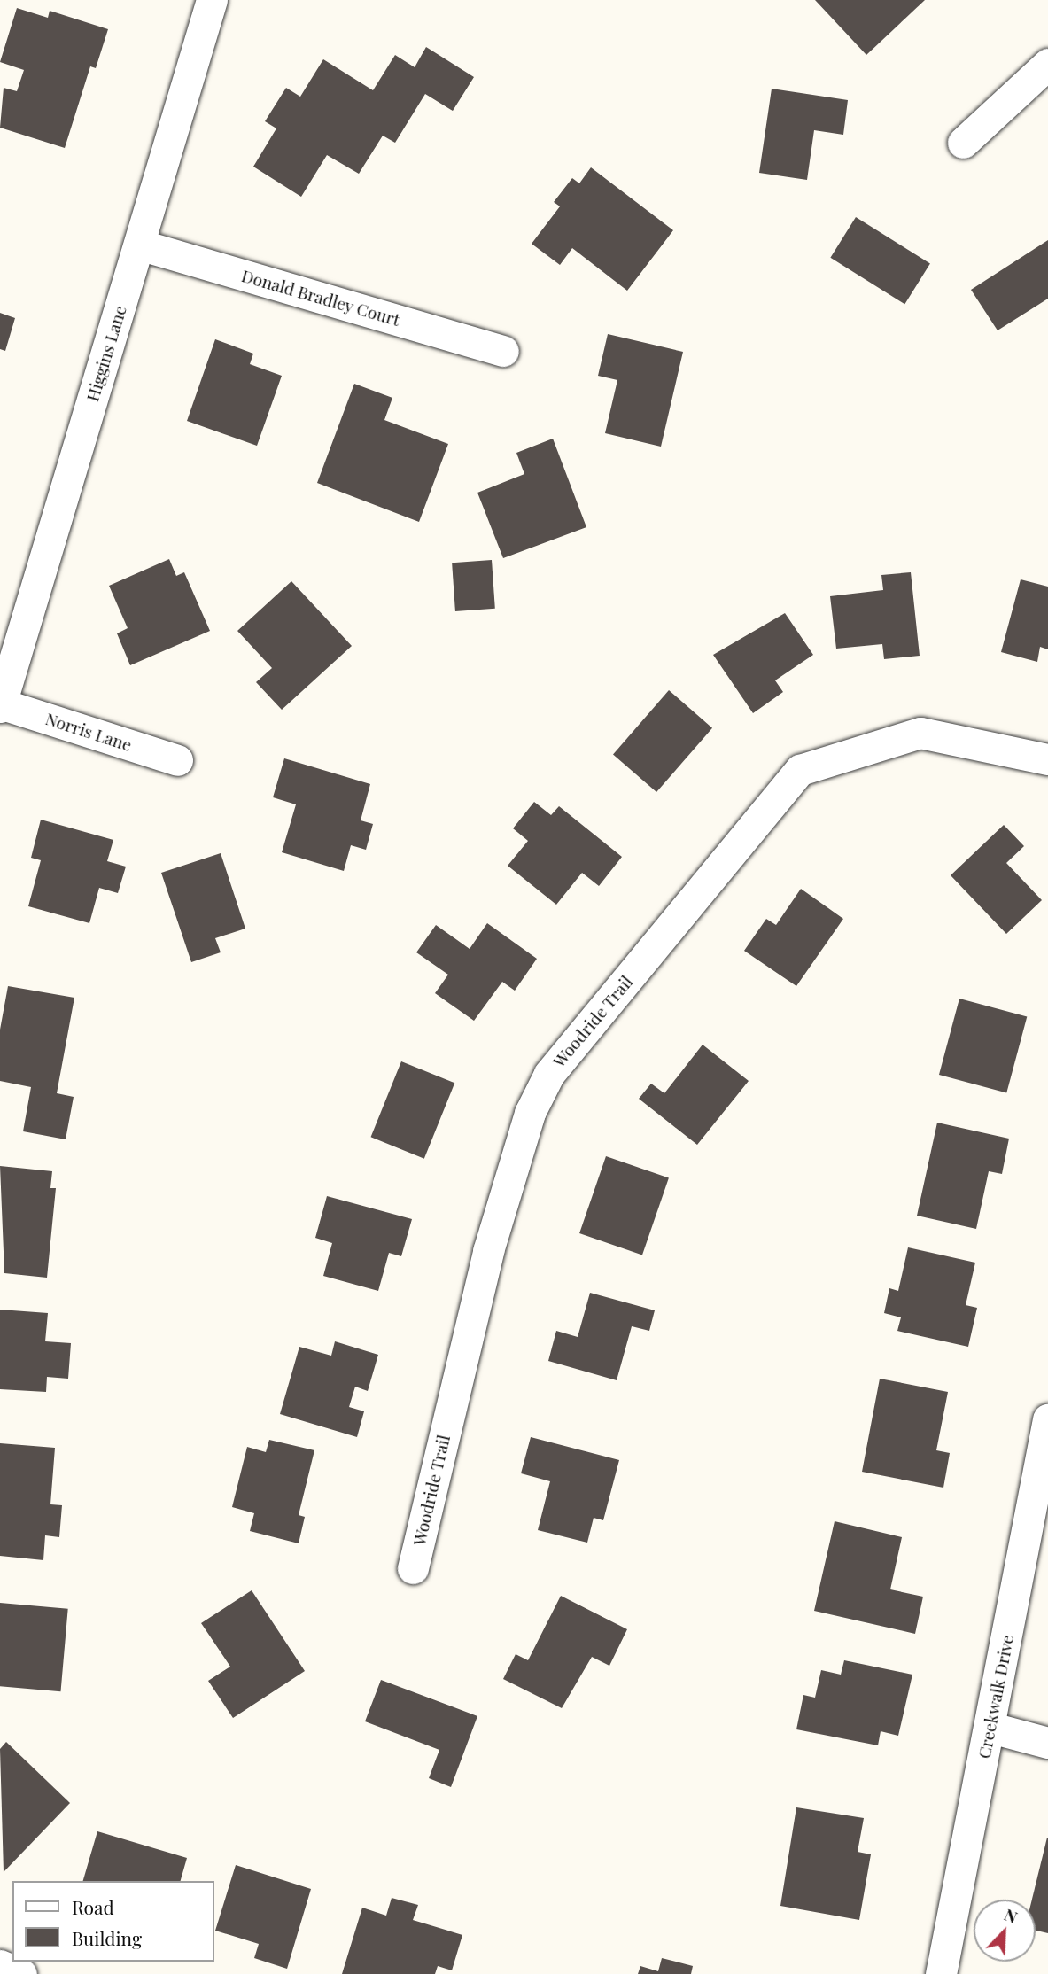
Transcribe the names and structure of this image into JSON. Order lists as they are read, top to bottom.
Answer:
{
  "streets": {
    "street": [
      "Donald Bradley Court",
      "Higgins Lane",
      "Norris Lane",
      "Woodride Trail",
      "Creekwalk Drive"
    ]
  },
  "crossings": [
    ["Donald Bradley Court", "Higgins Lane"],
    ["Higgins Lane", "Norris Lane"]
  ],
  "legend": ["Road", "Building"],
  "north": "top right"
}
